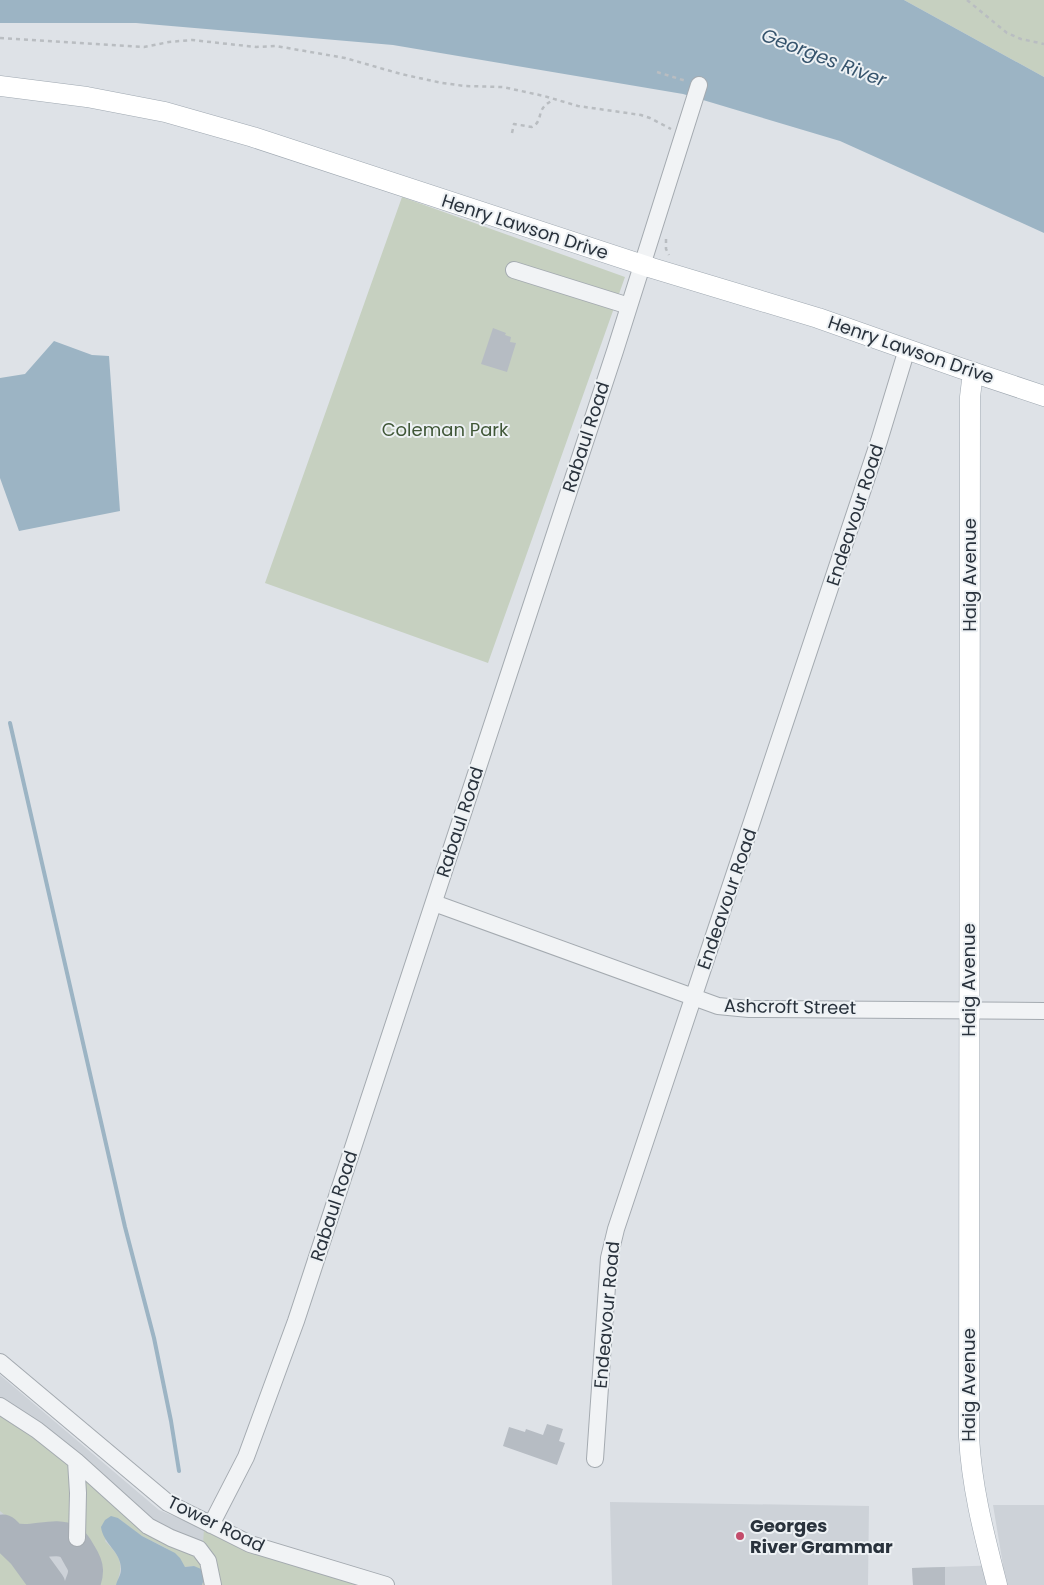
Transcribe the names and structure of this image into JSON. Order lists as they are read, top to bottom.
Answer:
{
  "streets": {
    "main road": ["Henry Lawson Drive", "Haig Avenue"],
    "street": [
      "Rabaul Road",
      "Endeavour Road",
      "Ashcroft Street",
      "Tower Road"
    ]
  },
  "crossings": [
    ["Henry Lawson Drive", "Rabaul Road"],
    ["Henry Lawson Drive", "Endeavour Road"],
    ["Henry Lawson Drive", "Haig Avenue"],
    ["Rabaul Road", "Ashcroft Street"],
    ["Rabaul Road", "Tower Road"],
    ["Endeavour Road", "Ashcroft Street"],
    ["Haig Avenue", "Ashcroft Street"]
  ],
  "water": ["Georges River"],
  "parks": ["Coleman Park"],
  "places": ["Georges River Grammar"]
}
